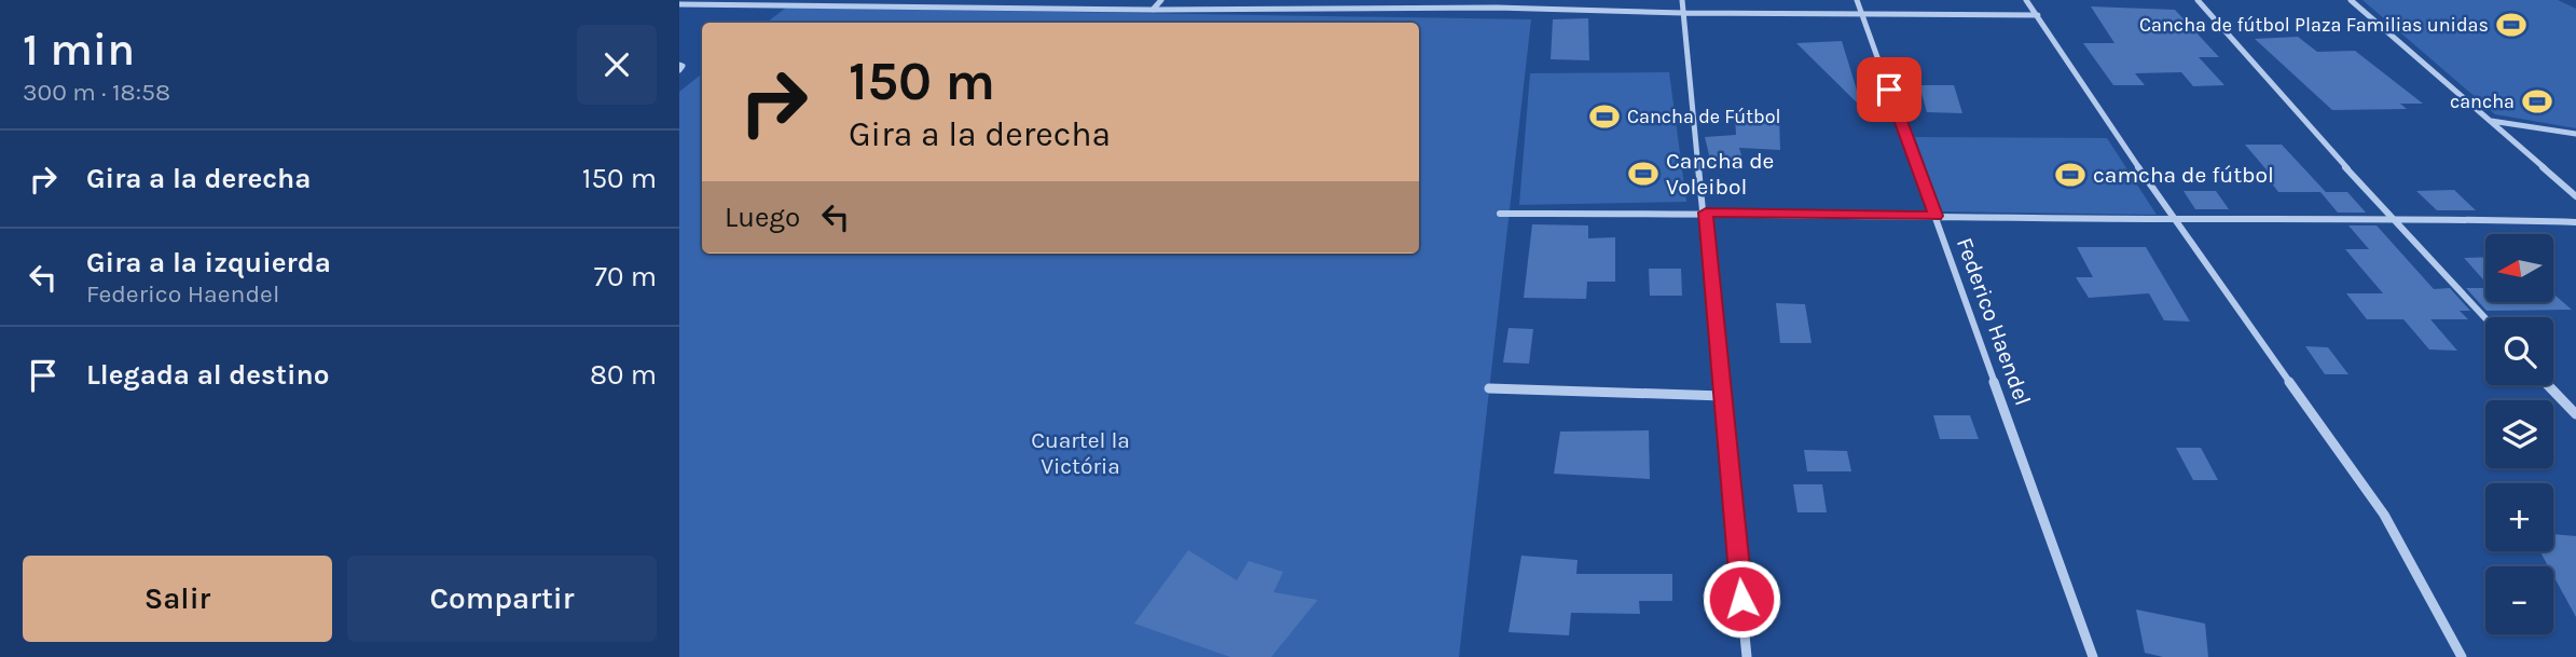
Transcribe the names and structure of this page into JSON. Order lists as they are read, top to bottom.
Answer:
{
  "streets": {
    "street": ["Federico Haendel"]
  },
  "parks": ["Cuartel la Victória"],
  "places": {
    "sports": [
      "Cancha de fútbol Plaza Familias unidas",
      "cancha",
      "Cancha de Fútbol",
      "Cancha de Voleibol",
      "camcha de fútbol"
    ]
  },
  "north": "left",
  "page": {
    "heading": ["1 min", "300 m · 18:58"],
    "turn": ["150 m", "Gira a la derecha"],
    "list": [
      {
        "name": "Gira a la derecha",
        "value": "150 m"
      },
      {
        "name": "Gira a la izquierda",
        "note": "Federico Haendel",
        "value": "70 m"
      },
      {
        "name": "Llegada al destino",
        "value": "80 m"
      }
    ],
    "then": "Luego",
    "map_buttons": ["+", "−"],
    "buttons": ["Salir", "Compartir"]
  }
}
